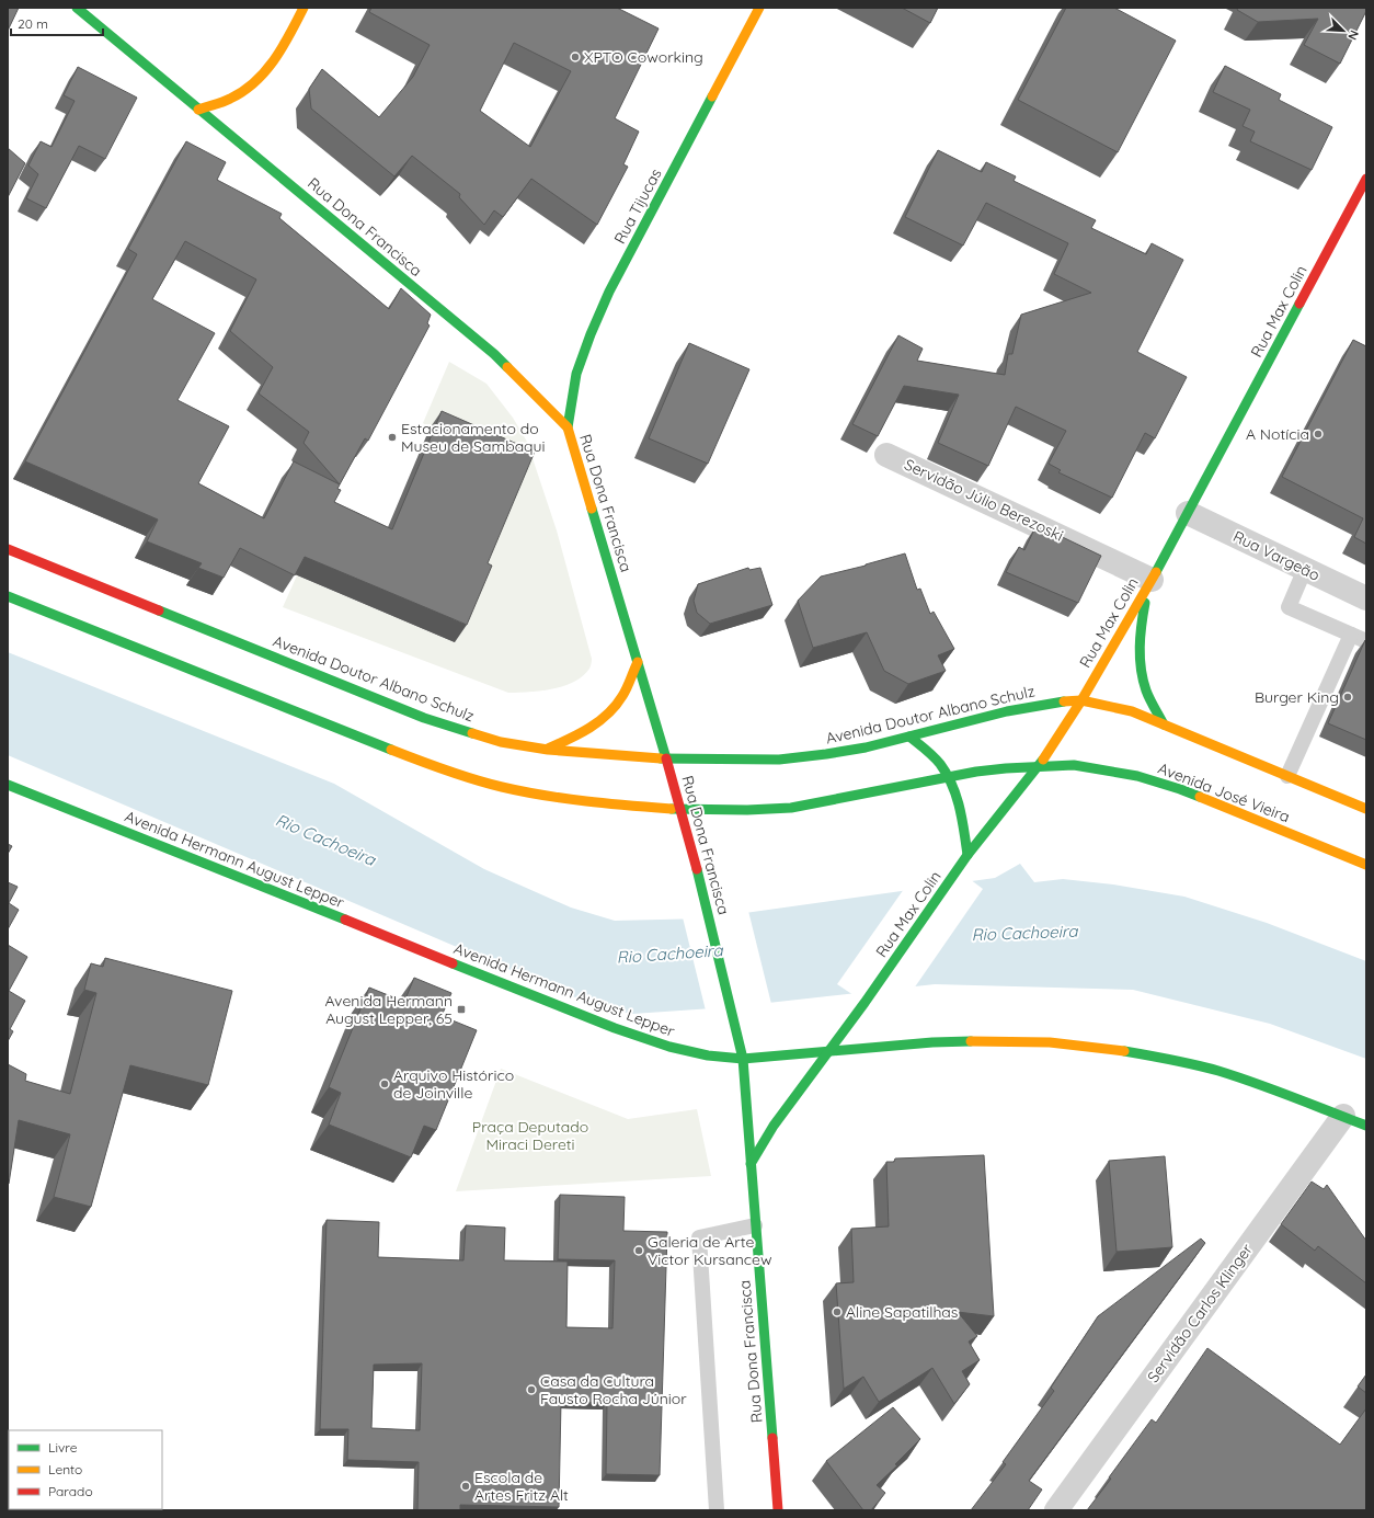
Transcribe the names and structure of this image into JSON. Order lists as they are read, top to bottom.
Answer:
{
  "streets": {
    "main road": [
      "Rua Tijucas",
      "Rua Dona Francisca",
      "Rua Max Colin",
      "Avenida Doutor Albano Schulz",
      "Avenida José Vieira",
      "Avenida Hermann August Lepper"
    ],
    "street": ["Servidão Júlio Berezoski", "Rua Vargeão", "Servidão Carlos Klinger"]
  },
  "crossings": [
    ["Rua Tijucas", "Rua Dona Francisca"],
    ["Rua Dona Francisca", "Avenida Doutor Albano Schulz"],
    ["Rua Dona Francisca", "Avenida Hermann August Lepper"],
    ["Rua Max Colin", "Servidão Júlio Berezoski"],
    ["Rua Max Colin", "Rua Vargeão"],
    ["Rua Max Colin", "Avenida Doutor Albano Schulz"],
    ["Rua Max Colin", "Avenida José Vieira"],
    ["Rua Max Colin", "Avenida Hermann August Lepper"],
    ["Avenida Hermann August Lepper", "Servidão Carlos Klinger"]
  ],
  "water": ["Rio Cachoeira"],
  "parks": ["Praça Deputado Miraci Dereti"],
  "places": {
    "other": [
      "XPTO Coworking",
      "A Notícia",
      "Estacionamento do Museu de Sambaqui",
      "Burger King",
      "Arquivo Histórico de Joinville",
      "Galeria de Arte Victor Kursancew",
      "Aline Sapatilhas",
      "Casa da Cultura Fausto Rocha Júnior",
      "Escola de Artes Fritz Alt"
    ],
    "transit": ["Avenida Hermann August Lepper, 65"]
  },
  "legend": ["Livre", "Lento", "Parado"],
  "scale_bar": "20 m",
  "north": "bottom right"
}
